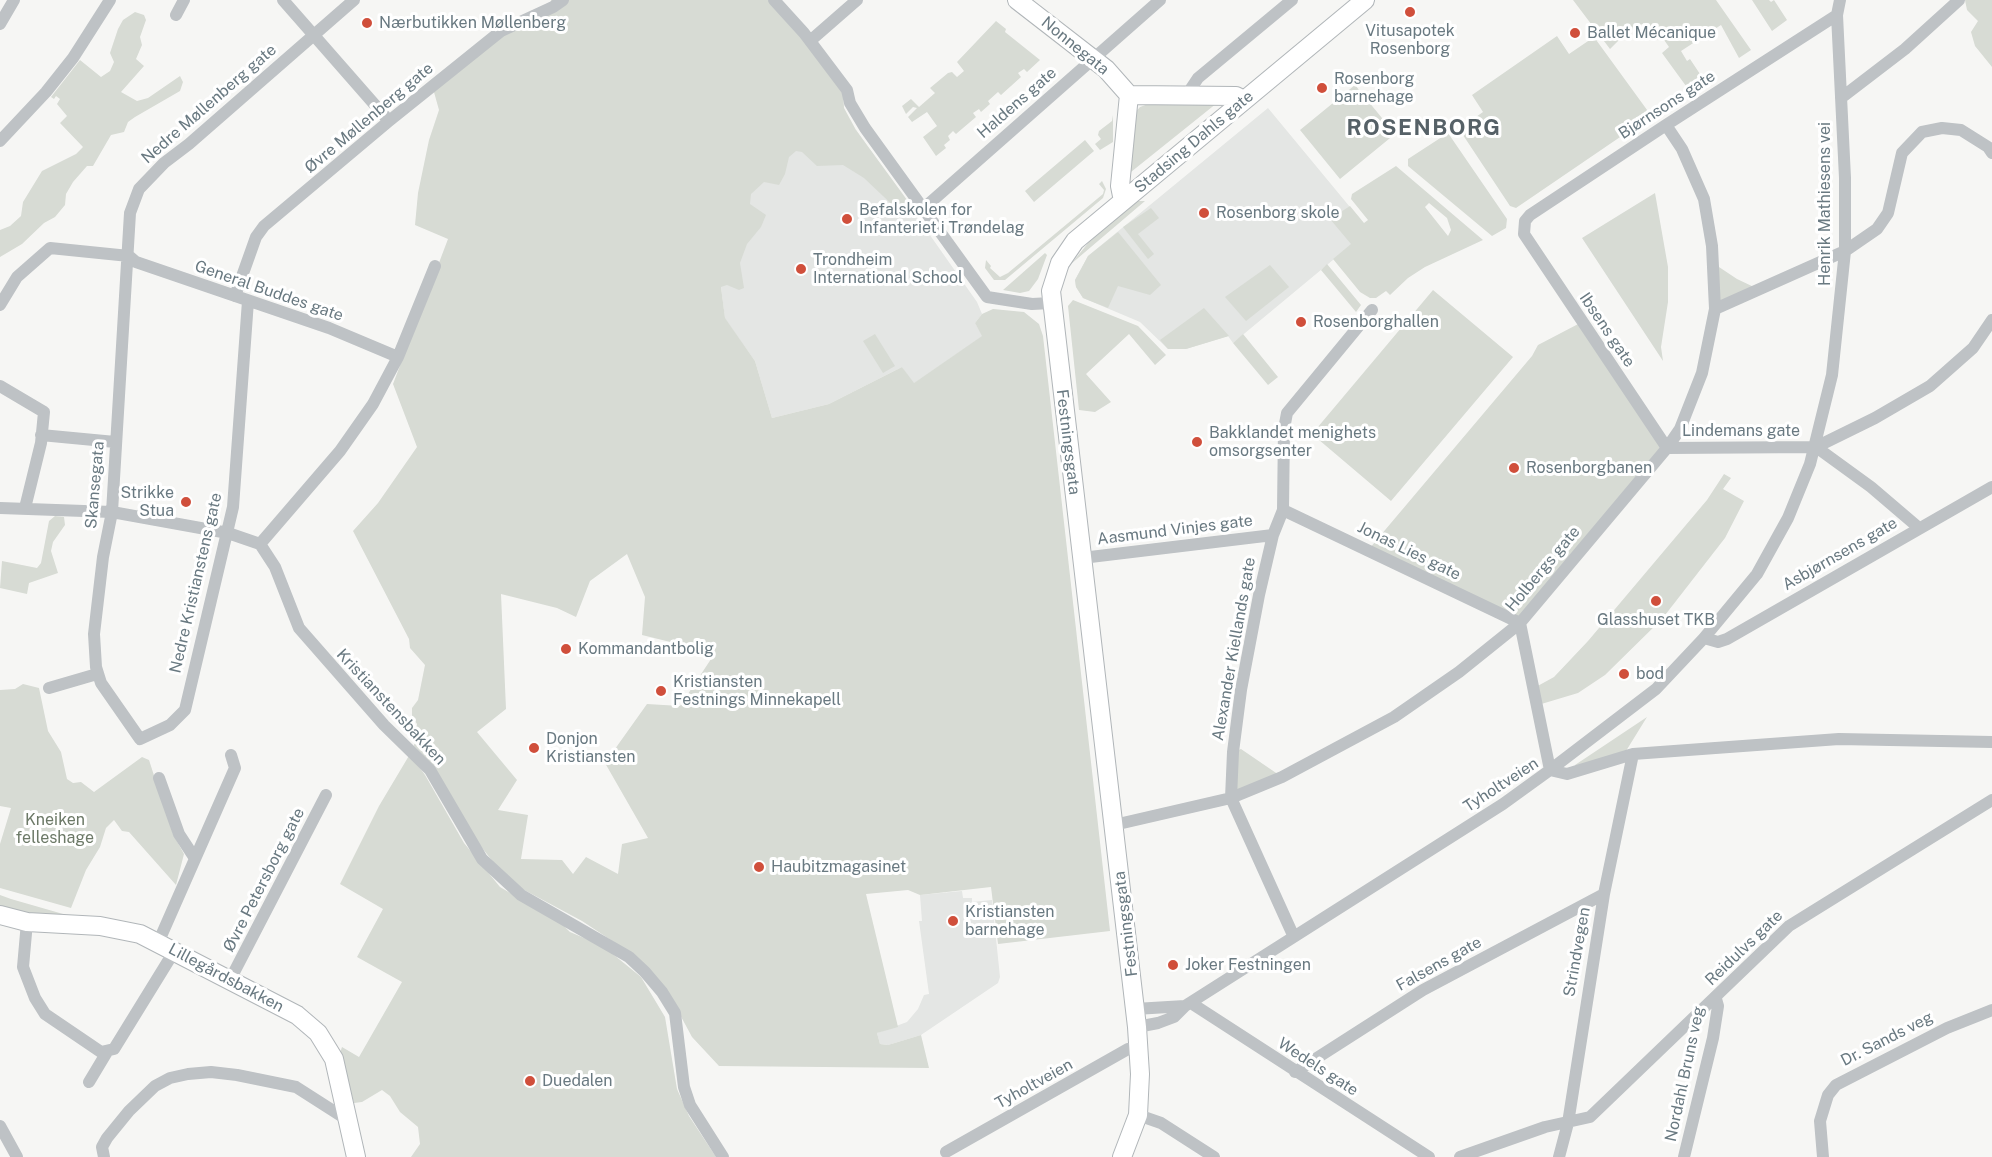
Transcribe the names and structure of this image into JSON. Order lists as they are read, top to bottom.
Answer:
{
  "streets": {
    "main road": [
      "Nonnegata",
      "Stadsing Dahls gate",
      "Festningsgata",
      "Lillegårdsbakken"
    ],
    "street": [
      "Haldens gate",
      "Nedre Møllenberg gate",
      "Bjørnsons gate",
      "Øvre Møllenberg gate",
      "Henrik Mathiesens vei",
      "General Buddes gate",
      "Ibsens gate",
      "Lindemans gate",
      "Skansegata",
      "Aasmund Vinjes gate",
      "Jonas Lies gate",
      "Asbjørnsens gate",
      "Holbergs gate",
      "Nedre Kristianstens gate",
      "Alexander Kiellands gate",
      "Kristianstensbakken",
      "Tyholtveien",
      "Øvre Petersborg gate",
      "Reidulvs gate",
      "Strindvegen",
      "Falsens gate",
      "Dr. Sands veg",
      "Wedels gate",
      "Nordahl Bruns veg"
    ]
  },
  "crossings": [
    ["Nonnegata", "Haldens gate"],
    ["Nedre Møllenberg gate", "General Buddes gate"],
    ["Nedre Møllenberg gate", "Skansegata"],
    ["Bjørnsons gate", "Henrik Mathiesens vei"],
    ["Bjørnsons gate", "Ibsens gate"],
    ["Bjørnsons gate", "Holbergs gate"],
    ["Øvre Møllenberg gate", "General Buddes gate"],
    ["Stadsing Dahls gate", "Festningsgata"],
    ["Henrik Mathiesens vei", "Lindemans gate"],
    ["Henrik Mathiesens vei", "Asbjørnsens gate"],
    ["Henrik Mathiesens vei", "Tyholtveien"],
    ["General Buddes gate", "Skansegata"],
    ["General Buddes gate", "Nedre Kristianstens gate"],
    ["Ibsens gate", "Lindemans gate"],
    ["Ibsens gate", "Holbergs gate"],
    ["Lindemans gate", "Asbjørnsens gate"],
    ["Lindemans gate", "Holbergs gate"],
    ["Festningsgata", "Aasmund Vinjes gate"],
    ["Festningsgata", "Holbergs gate"],
    ["Festningsgata", "Tyholtveien"],
    ["Skansegata", "Nedre Kristianstens gate"],
    ["Aasmund Vinjes gate", "Alexander Kiellands gate"],
    ["Jonas Lies gate", "Holbergs gate"],
    ["Jonas Lies gate", "Alexander Kiellands gate"],
    ["Holbergs gate", "Alexander Kiellands gate"],
    ["Alexander Kiellands gate", "Tyholtveien"],
    ["Tyholtveien", "Strindvegen"],
    ["Tyholtveien", "Wedels gate"],
    ["Øvre Petersborg gate", "Lillegårdsbakken"],
    ["Reidulvs gate", "Strindvegen"],
    ["Reidulvs gate", "Nordahl Bruns veg"],
    ["Strindvegen", "Falsens gate"],
    ["Falsens gate", "Wedels gate"]
  ],
  "districts": ["ROSENBORG"],
  "parks": ["Kneiken felleshage"],
  "places": [
    "Vitusapotek Rosenborg",
    "Nærbutikken Møllenberg",
    "Ballet Mécanique",
    "Rosenborg barnehage",
    "Rosenborg skole",
    "Befalskolen for Infanteriet i Trøndelag",
    "Trondheim International School",
    "Rosenborghallen",
    "Bakklandet menighets omsorgsenter",
    "Rosenborgbanen",
    "Strikke Stua",
    "Glasshuset TKB",
    "Kommandantbolig",
    "bod",
    "Kristiansten Festnings Minnekapell",
    "Donjon Kristiansten",
    "Haubitzmagasinet",
    "Kristiansten barnehage",
    "Joker Festningen",
    "Duedalen"
  ]
}
